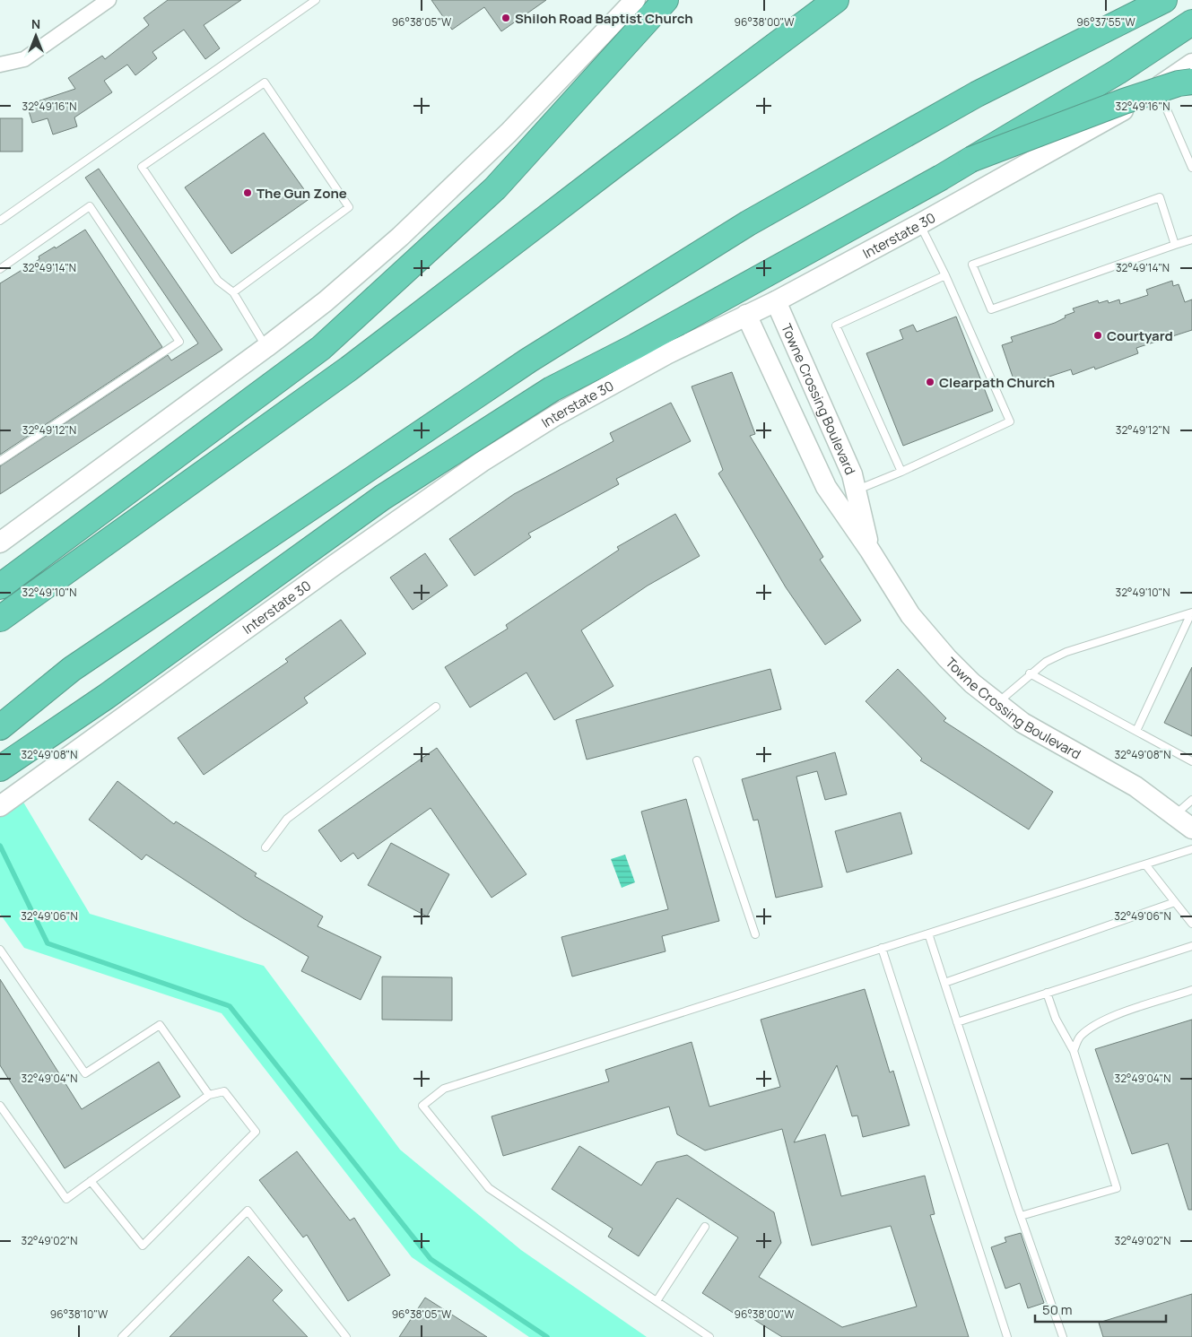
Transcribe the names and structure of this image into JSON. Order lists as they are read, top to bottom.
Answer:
{
  "streets": {
    "main road": ["Interstate 30", "Towne Crossing Boulevard"]
  },
  "crossings": [
    ["Interstate 30", "Towne Crossing Boulevard"]
  ],
  "places": [
    "Shiloh Road Baptist Church",
    "The Gun Zone",
    "Courtyard",
    "Clearpath Church"
  ],
  "scale_bar": "50 m",
  "north": "top",
  "coordinates": [
    "96°38'05\"W",
    "96°38'00\"W",
    "96°37'55\"W",
    "32°49'16\"N",
    "32°49'14\"N",
    "32°49'12\"N",
    "32°49'10\"N",
    "32°49'08\"N",
    "32°49'06\"N",
    "32°49'04\"N",
    "32°49'02\"N",
    "96°38'10\"W"
  ]
}
